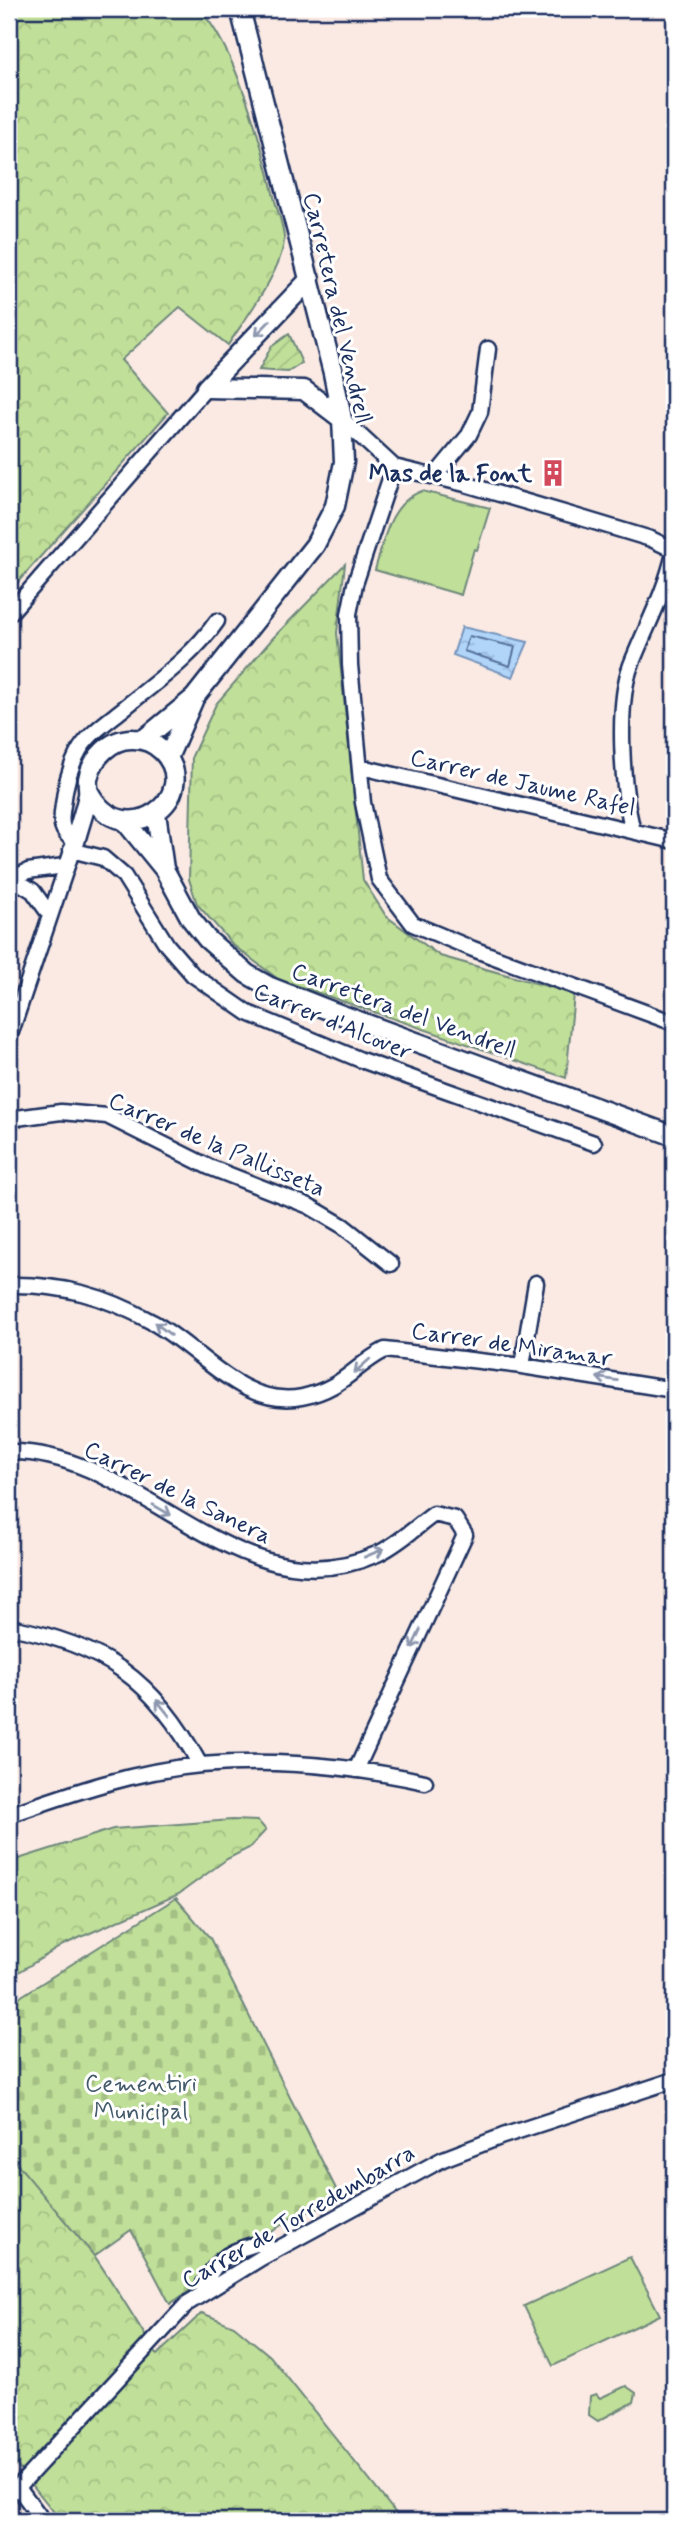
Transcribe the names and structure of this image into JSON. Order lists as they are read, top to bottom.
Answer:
{
  "streets": {
    "street": [
      "Carretera del Vendrell",
      "Carrer de Jaume Rafel",
      "Carrer d'Alcover",
      "Carrer de la Pallisseta",
      "Carrer de Miramar",
      "Carrer de la Sanera",
      "Carrer de Torredembarra"
    ]
  },
  "one_way": ["Carrer de Miramar"],
  "parks": ["Cementiri Municipal"],
  "places": {
    "building": ["Mas de la Font"]
  }
}
